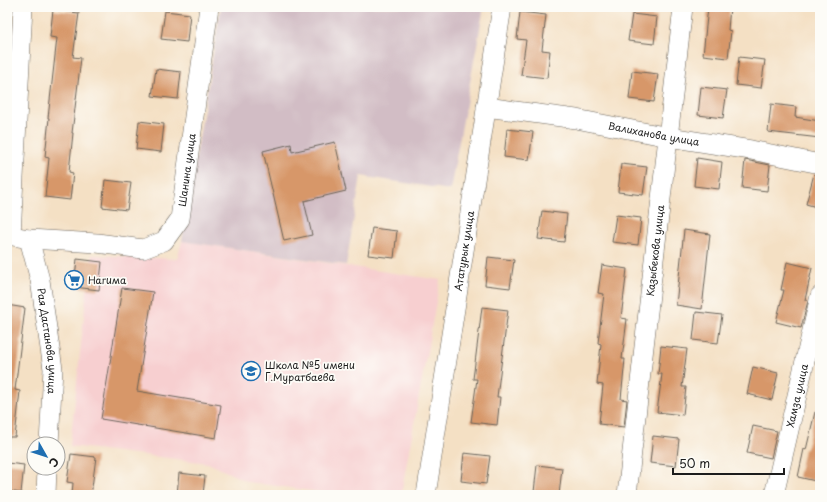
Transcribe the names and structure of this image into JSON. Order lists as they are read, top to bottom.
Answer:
{
  "streets": {
    "street": [
      "Валиханова улица",
      "Шанина улица",
      "Ататурык улица",
      "Казыбекова улица",
      "Рая Дастанова улица",
      "Хамза улица"
    ]
  },
  "crossings": [
    ["Валиханова улица", "Ататурык улица"],
    ["Валиханова улица", "Казыбекова улица"],
    ["Шанина улица", "Рая Дастанова улица"]
  ],
  "places": {
    "supermarket": ["Нагима"],
    "school or university": ["Школа №5 имени Г.Муратбаева"]
  },
  "scale_bar": "50 m",
  "north": "bottom right"
}
